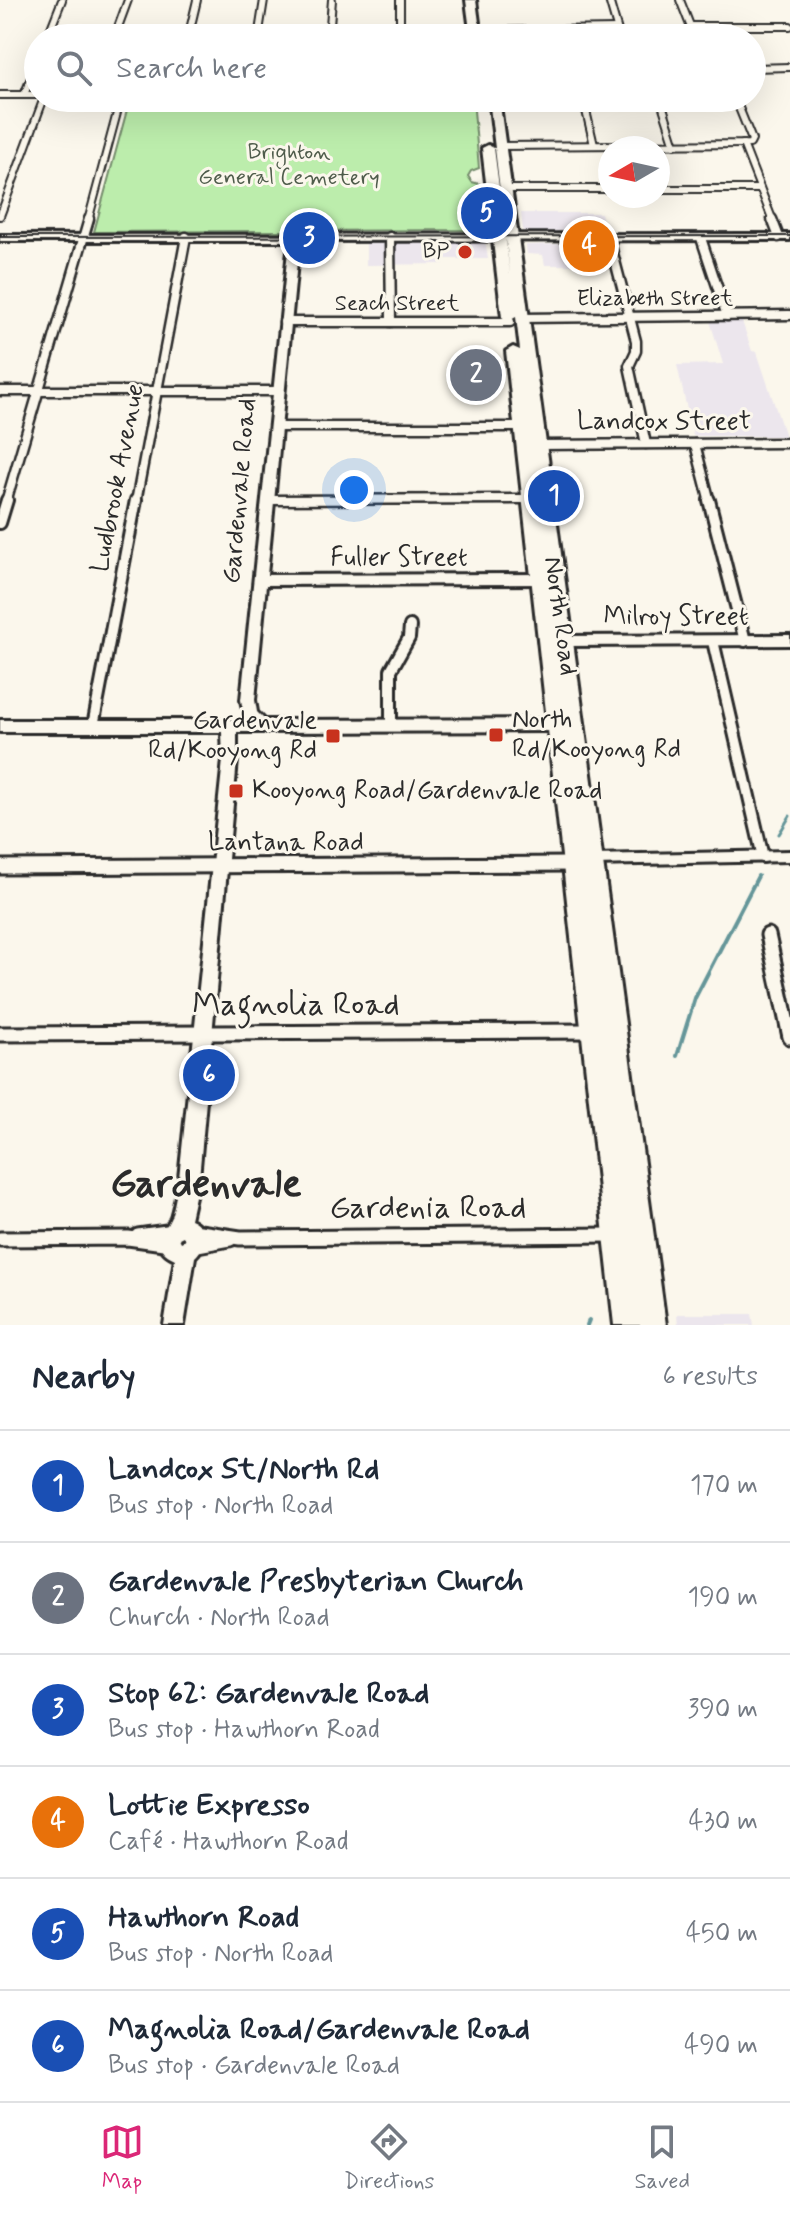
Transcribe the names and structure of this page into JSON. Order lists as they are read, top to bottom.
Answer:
{
  "streets": {
    "highway": ["North Road"],
    "street": [
      "Elizabeth Street",
      "Seach Street",
      "Landcox Street",
      "Ludbrook Avenue",
      "Gardenvale Road",
      "Fuller Street",
      "Milroy Street",
      "Lantana Road",
      "Magnolia Road",
      "Gardenia Road"
    ]
  },
  "crossings": [
    ["Elizabeth Street", "Seach Street"],
    ["Elizabeth Street", "North Road"],
    ["Seach Street", "Gardenvale Road"],
    ["Seach Street", "North Road"],
    ["Landcox Street", "North Road"],
    ["Gardenvale Road", "Fuller Street"],
    ["Fuller Street", "North Road"],
    ["North Road", "Milroy Street"],
    ["North Road", "Lantana Road"],
    ["North Road", "Magnolia Road"],
    ["North Road", "Gardenia Road"]
  ],
  "districts": ["Gardenvale"],
  "parks": ["Brighton General Cemetery"],
  "places": {
    "other": ["BP"],
    "transit": ["North Rd/Kooyong Rd", "Gardenvale Rd/Kooyong Rd", "Kooyong Road/Gardenvale Road"]
  },
  "north": "left",
  "page": {
    "search": "Search here",
    "pins": [
      "5",
      "3",
      "4",
      "2",
      "1",
      "6"
    ],
    "heading": ["Nearby", "6 results"],
    "list": [
      {
        "mark": "1",
        "name": "Landcox St/North Rd",
        "note": "Bus stop · North Road",
        "value": "170 m"
      },
      {
        "mark": "2",
        "name": "Gardenvale Presbyterian Church",
        "note": "Church · North Road",
        "value": "190 m"
      },
      {
        "mark": "3",
        "name": "Stop 62: Gardenvale Road",
        "note": "Bus stop · Hawthorn Road",
        "value": "390 m"
      },
      {
        "mark": "4",
        "name": "Lottie Expresso",
        "note": "Café · Hawthorn Road",
        "value": "430 m"
      },
      {
        "mark": "5",
        "name": "Hawthorn Road",
        "note": "Bus stop · North Road",
        "value": "450 m"
      },
      {
        "mark": "6",
        "name": "Magnolia Road/Gardenvale Road",
        "note": "Bus stop · Gardenvale Road",
        "value": "490 m"
      }
    ],
    "nav": ["Map", "Directions", "Saved"]
  }
}
